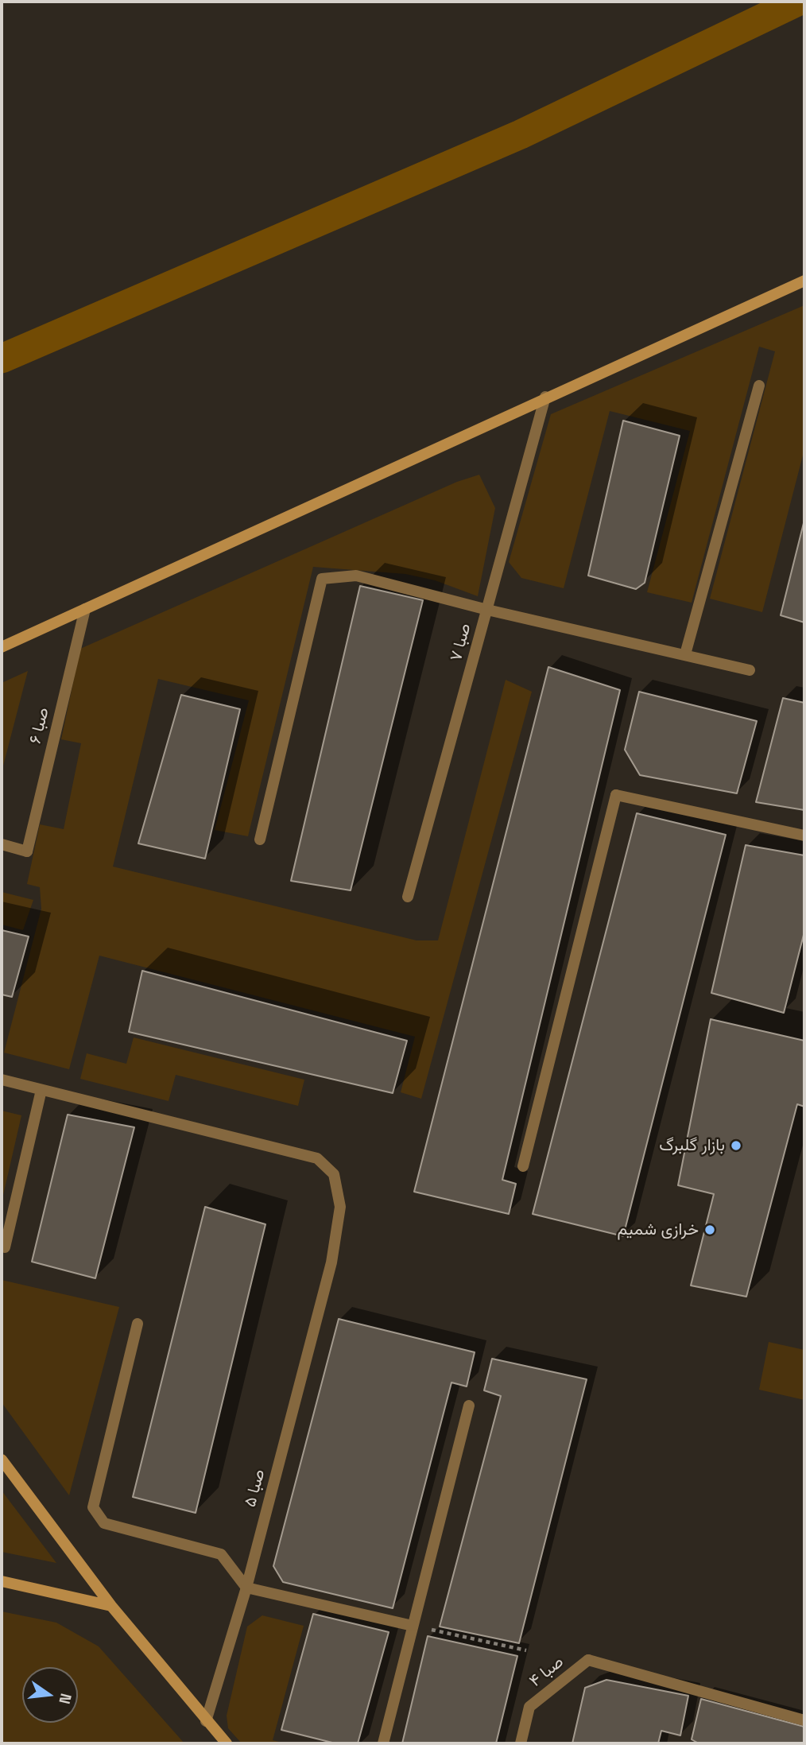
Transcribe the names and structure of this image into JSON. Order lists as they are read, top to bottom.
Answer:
{
  "streets": {
    "street": [
      "صبا ۷",
      "صبا ۶",
      "صبا ۵",
      "صبا ۴"
    ]
  },
  "places": ["بازار گلبرگ", "خرازی شمیم"],
  "north": "right"
}
